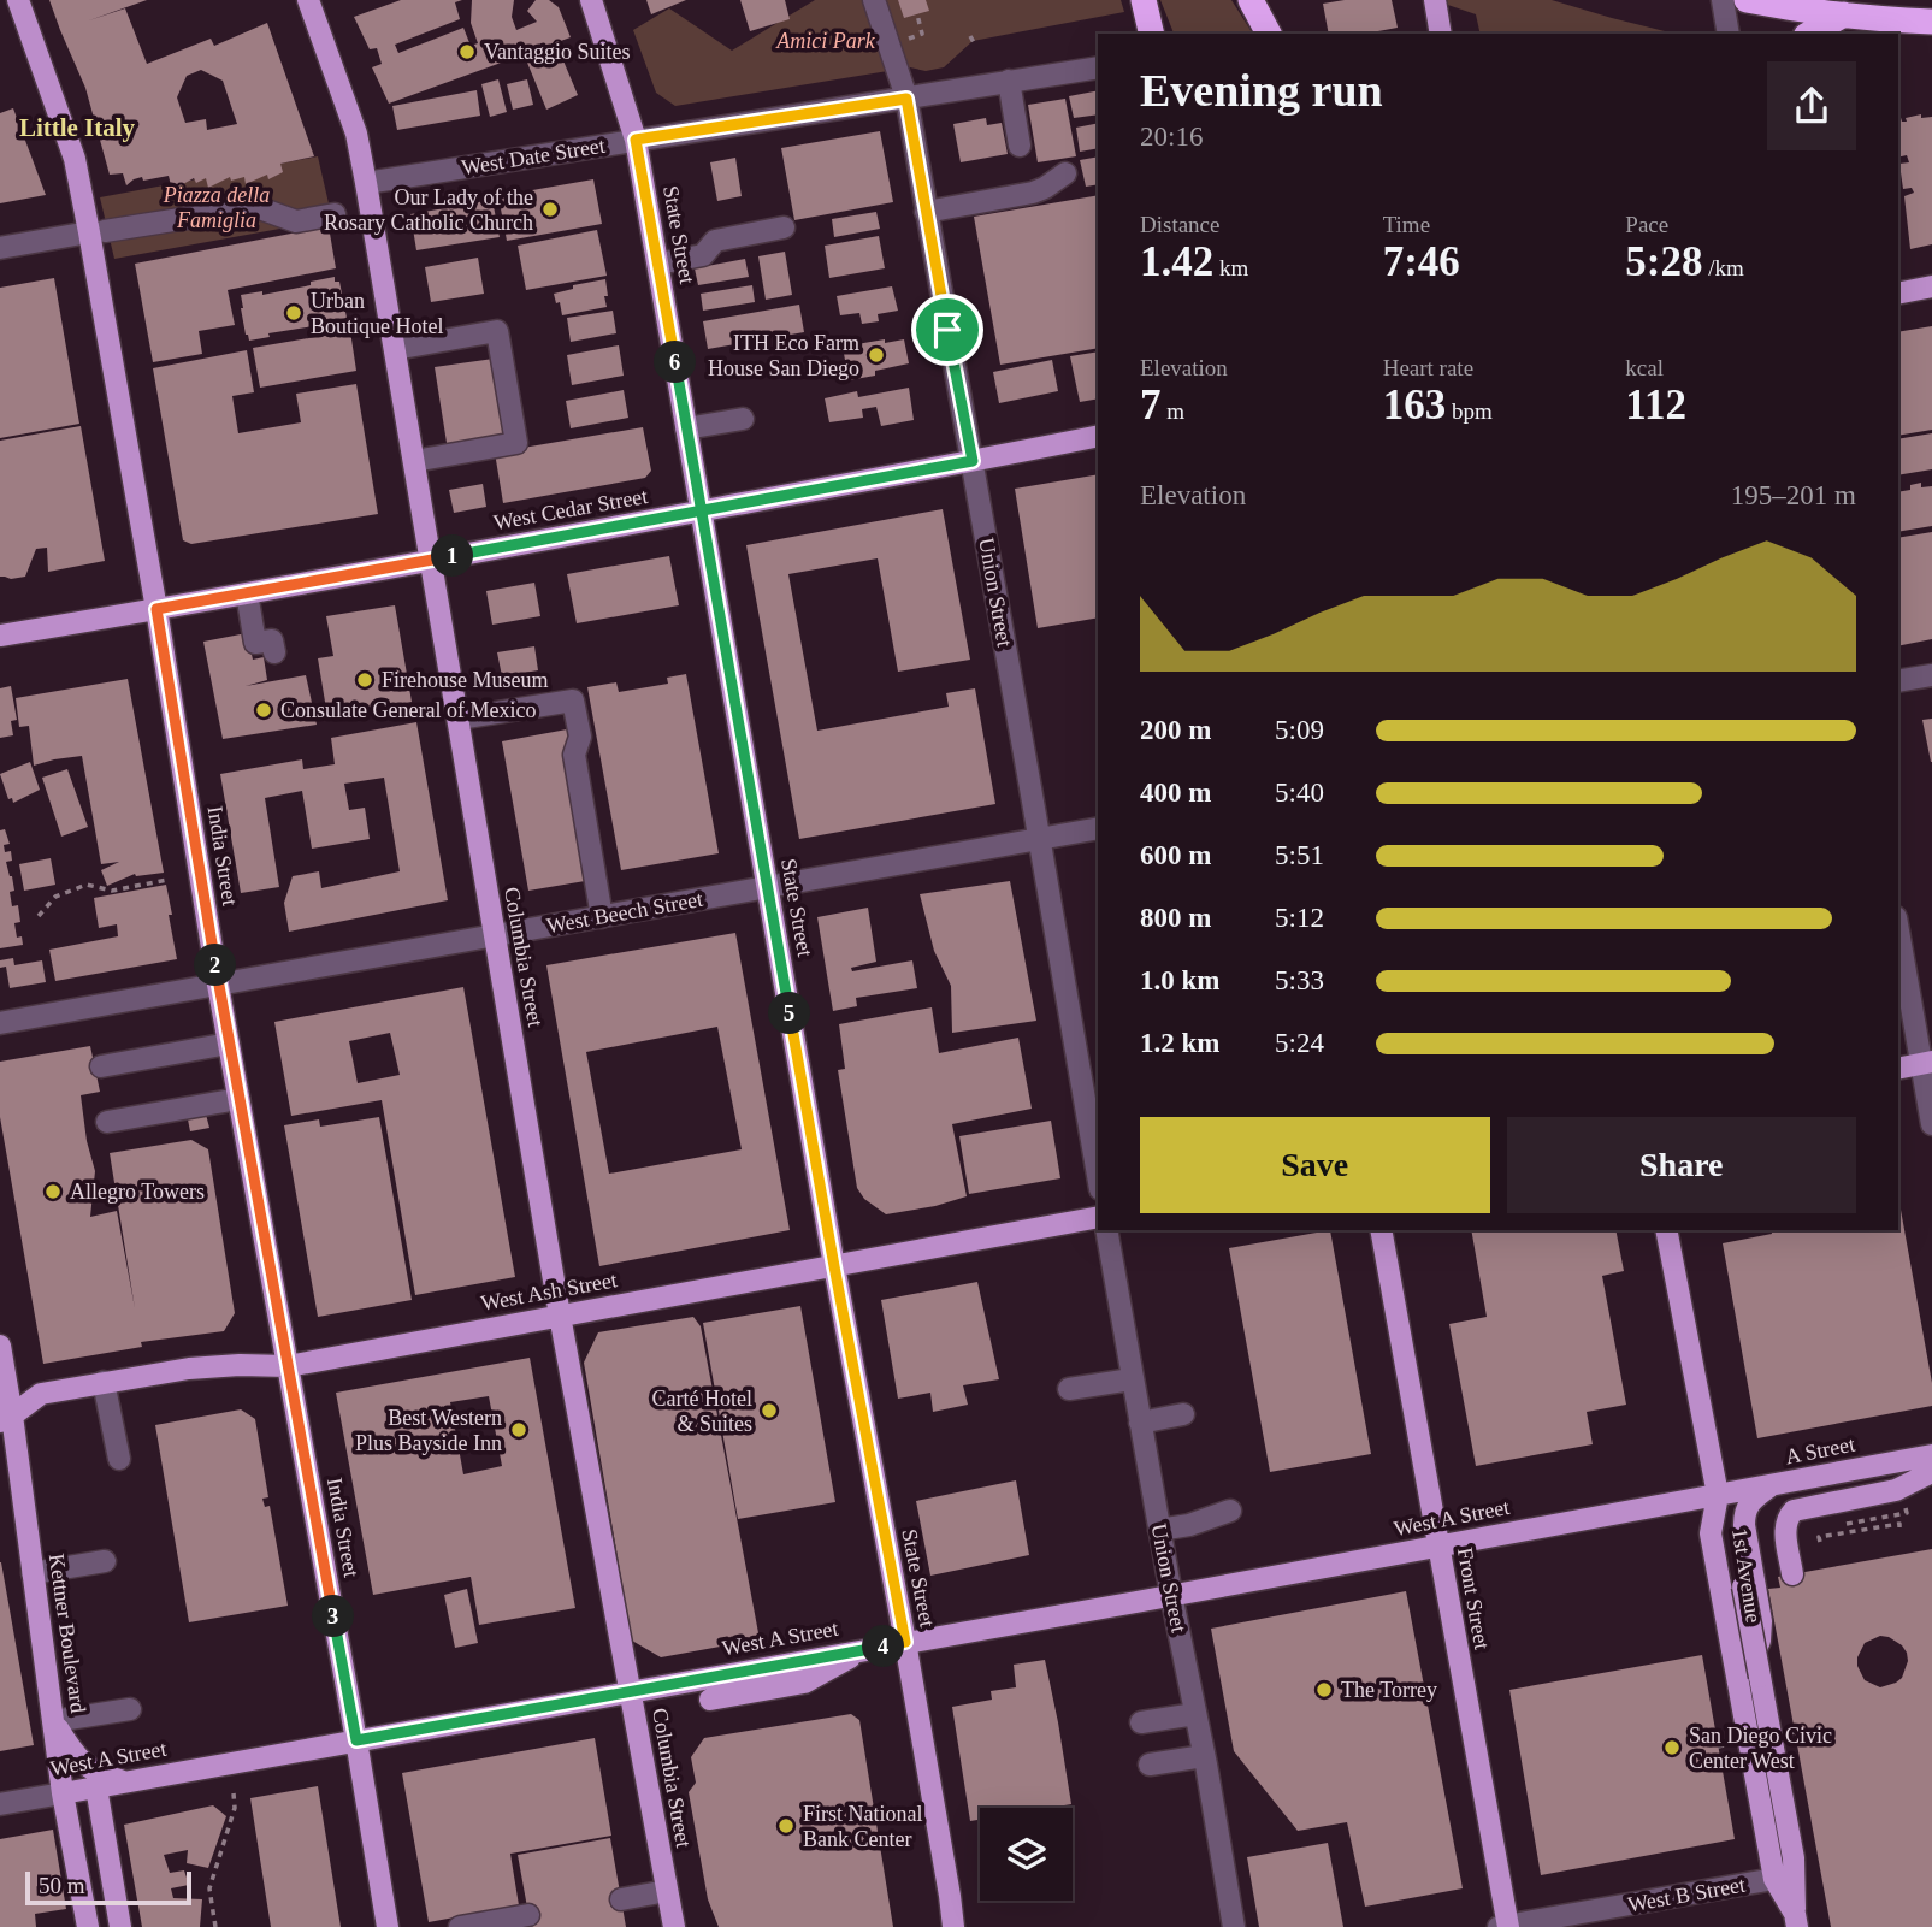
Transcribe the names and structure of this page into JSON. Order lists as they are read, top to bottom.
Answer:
{
  "streets": {
    "main road": [
      "State Street",
      "West Cedar Street",
      "India Street",
      "Columbia Street",
      "West Ash Street",
      "A Street",
      "West A Street",
      "1st Avenue",
      "Front Street",
      "Kettner Boulevard"
    ],
    "street": [
      "West Date Street",
      "Union Street",
      "West Beech Street",
      "West B Street"
    ]
  },
  "crossings": [
    ["West Date Street", "State Street"],
    ["West Date Street", "Union Street"],
    ["West Date Street", "Columbia Street"],
    ["State Street", "West Cedar Street"],
    ["State Street", "West Beech Street"],
    ["State Street", "West Ash Street"],
    ["State Street", "West A Street"],
    ["West Cedar Street", "Union Street"],
    ["West Cedar Street", "India Street"],
    ["West Cedar Street", "Columbia Street"],
    ["Union Street", "West Beech Street"],
    ["Union Street", "West A Street"],
    ["India Street", "West Beech Street"],
    ["India Street", "West Ash Street"],
    ["India Street", "West A Street"],
    ["West Beech Street", "Columbia Street"],
    ["Columbia Street", "West Ash Street"],
    ["Columbia Street", "West A Street"],
    ["West Ash Street", "Kettner Boulevard"],
    ["A Street", "West A Street"],
    ["A Street", "1st Avenue"],
    ["West A Street", "1st Avenue"],
    ["West A Street", "Front Street"],
    ["West A Street", "Kettner Boulevard"],
    ["1st Avenue", "West B Street"],
    ["Front Street", "West B Street"]
  ],
  "districts": ["Little Italy"],
  "parks": ["Amici Park", "Piazza della Famiglia"],
  "places": [
    "Vantaggio Suites",
    "Our Lady of the Rosary Catholic Church",
    "Urban Boutique Hotel",
    "ITH Eco Farm House San Diego",
    "Firehouse Museum",
    "Consulate General of Mexico",
    "Allegro Towers",
    "Carté Hotel & Suites",
    "Best Western Plus Bayside Inn",
    "The Torrey",
    "San Diego Civic Center West",
    "First National Bank Center"
  ],
  "scale_bar": "50 m",
  "page": {
    "heading": ["Evening run", "20:16"],
    "stats": [
      ["Distance", "1.42 km"],
      ["Time", "7:46"],
      ["Pace", "5:28 /km"],
      ["Elevation", "7 m"],
      ["Heart rate", "163 bpm"],
      ["kcal", "112"]
    ],
    "pins": [
      "6",
      "1",
      "2",
      "5",
      "3",
      "4"
    ],
    "chart": ["Elevation", "195–201 m"],
    "list": [
      {
        "name": "200 m",
        "note": "5:09"
      },
      {
        "name": "400 m",
        "note": "5:40"
      },
      {
        "name": "600 m",
        "note": "5:51"
      },
      {
        "name": "800 m",
        "note": "5:12"
      },
      {
        "name": "1.0 km",
        "note": "5:33"
      },
      {
        "name": "1.2 km",
        "note": "5:24"
      }
    ],
    "buttons": ["Save", "Share"],
    "scale": "50 m"
  }
}
